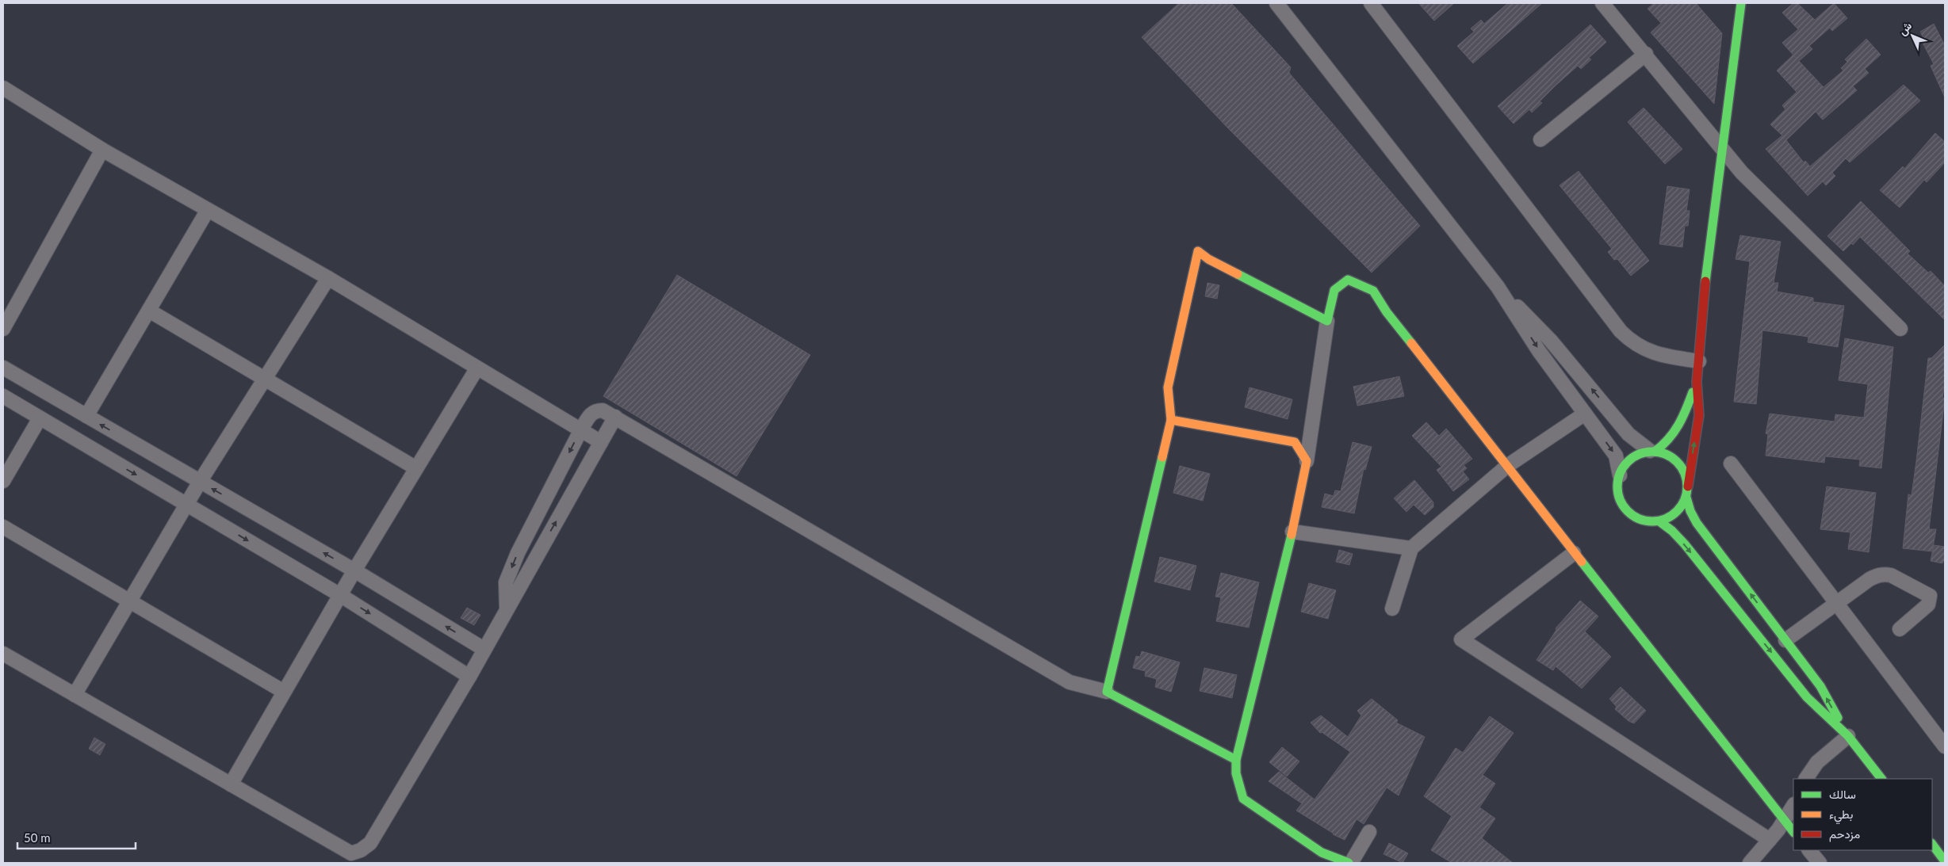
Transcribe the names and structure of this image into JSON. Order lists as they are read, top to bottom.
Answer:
{
  "legend": ["سالك", "بطيء", "مزدحم"],
  "scale_bar": "50 m",
  "north": "top left"
}
